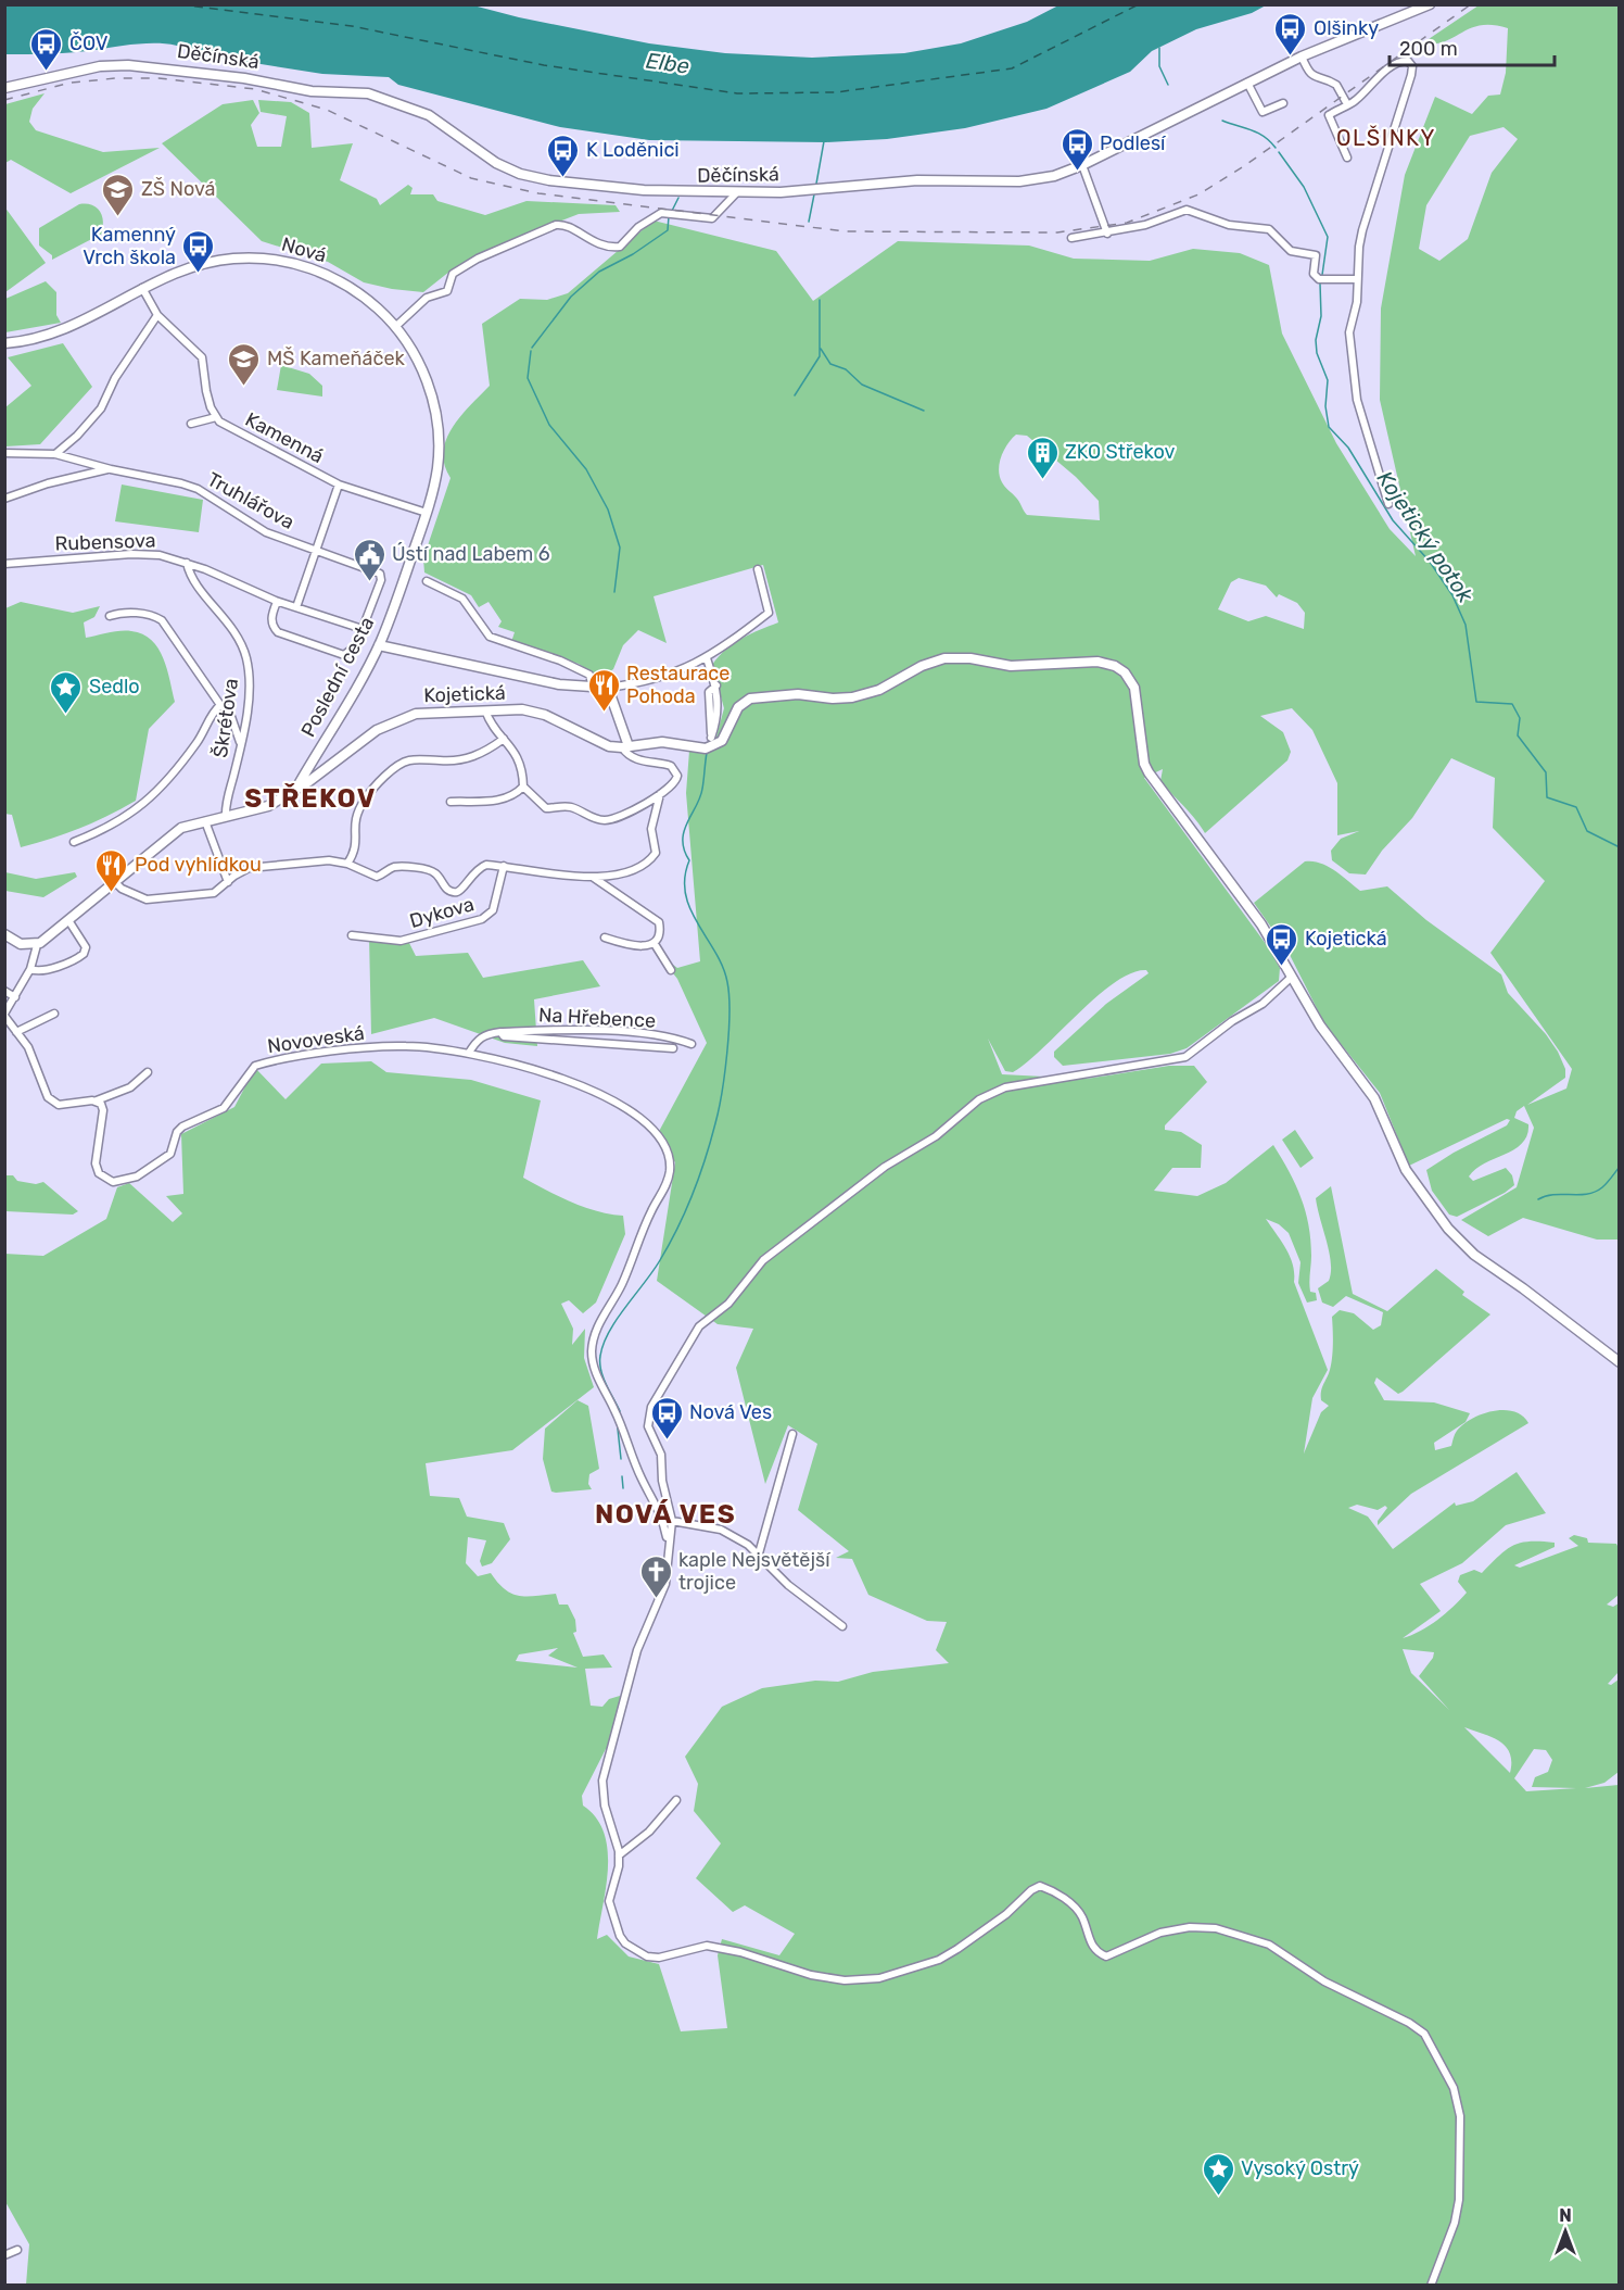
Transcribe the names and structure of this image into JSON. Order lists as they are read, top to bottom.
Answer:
{
  "streets": {
    "street": [
      "Děčínská",
      "Nová",
      "Kamenná",
      "Truhlářova",
      "Rubensova",
      "Poslední cesta",
      "Kojetická",
      "Škrétova",
      "Dykova",
      "Na Hřebence",
      "Novoveská"
    ]
  },
  "crossings": [
    ["Nová", "Kamenná"],
    ["Nová", "Poslední cesta"],
    ["Kamenná", "Truhlářova"],
    ["Truhlářova", "Rubensova"],
    ["Rubensova", "Škrétova"],
    ["Poslední cesta", "Kojetická"],
    ["Kojetická", "Škrétova"],
    ["Na Hřebence", "Novoveská"]
  ],
  "districts": ["OLŠINKY", "STŘEKOV", "NOVÁ VES"],
  "water": ["Elbe", "Kojetický potok"],
  "places": {
    "bus stop": [
      "Olšinky",
      "ČOV",
      "Podlesí",
      "K Loděnici",
      "Kamenný Vrch škola",
      "Kojetická",
      "Nová Ves"
    ],
    "school or university": ["ZŠ Nová", "MŠ Kameňáček"],
    "building": ["ZKO Střekov"],
    "public building": ["Ústí nad Labem 6"],
    "restaurant": ["Restaurace Pohoda", "Pod vyhlídkou"],
    "place": ["Sedlo", "Vysoký Ostrý"],
    "church": ["kaple Nejsvětější trojice"]
  },
  "scale_bar": "200 m",
  "north": "top"
}
